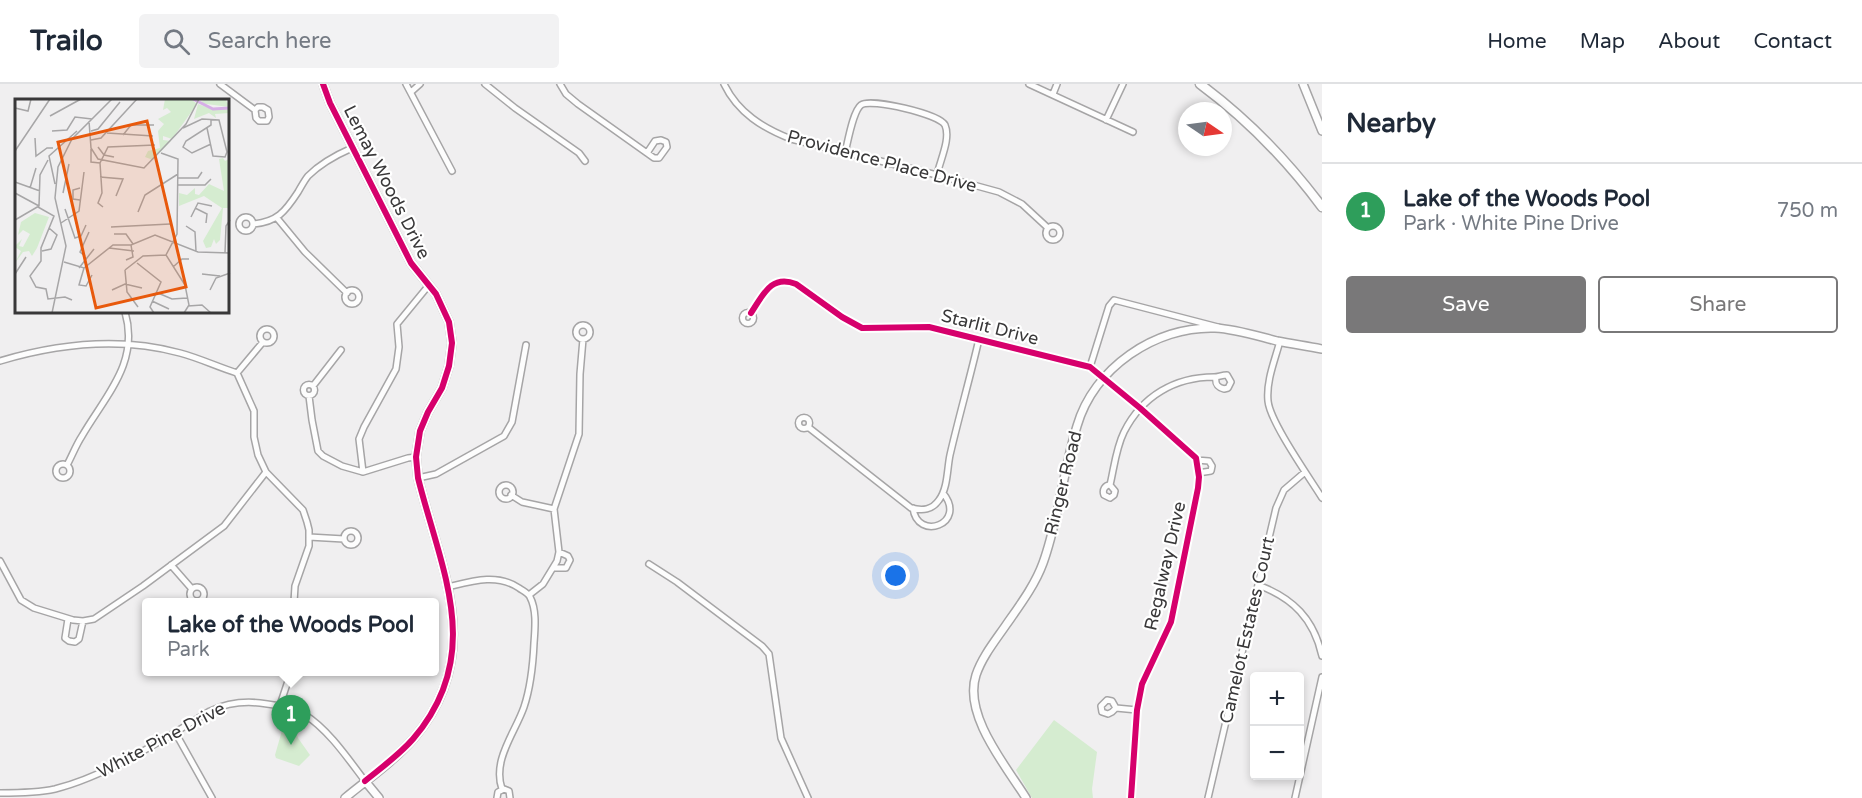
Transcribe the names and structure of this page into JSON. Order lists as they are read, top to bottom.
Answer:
{
  "streets": {
    "street": [
      "Providence Place Drive",
      "Lemay Woods Drive",
      "Starlit Drive",
      "Ringer Road",
      "Regalway Drive",
      "Camelot Estates Court",
      "White Pine Drive"
    ]
  },
  "crossings": [
    ["Lemay Woods Drive", "White Pine Drive"],
    ["Starlit Drive", "Ringer Road"],
    ["Starlit Drive", "Regalway Drive"],
    ["Ringer Road", "Regalway Drive"]
  ],
  "north": "right",
  "page": {
    "header": "Trailo",
    "search": "Search here",
    "nav": [
      "Home",
      "Map",
      "About",
      "Contact"
    ],
    "heading": "Nearby",
    "list": [
      {
        "mark": "1",
        "name": "Lake of the Woods Pool",
        "note": "Park · White Pine Drive",
        "value": "750 m"
      }
    ],
    "buttons": ["Save", "Share"],
    "popup": ["Lake of the Woods Pool", "Park"],
    "map_buttons": ["+", "−"],
    "pins": "1"
  }
}
